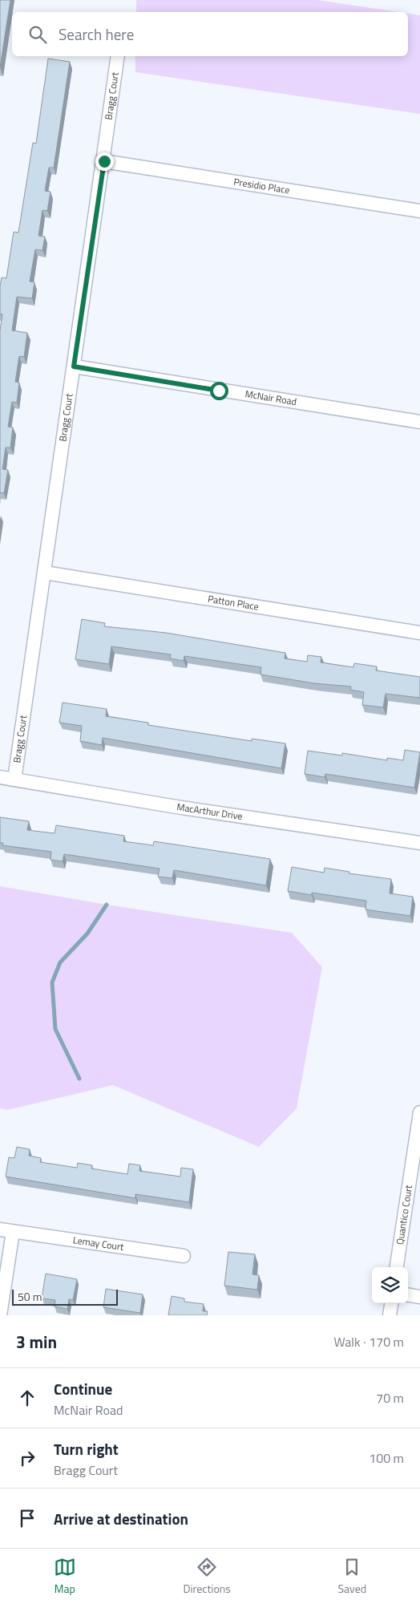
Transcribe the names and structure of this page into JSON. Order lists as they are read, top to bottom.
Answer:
{
  "streets": {
    "street": [
      "Bragg Court",
      "Presidio Place",
      "McNair Road",
      "Patton Place",
      "MacArthur Drive",
      "Quantico Court",
      "Lemay Court"
    ]
  },
  "crossings": [
    ["Bragg Court", "Presidio Place"],
    ["Bragg Court", "McNair Road"],
    ["Bragg Court", "Patton Place"],
    ["Bragg Court", "MacArthur Drive"]
  ],
  "scale_bar": "50 m",
  "page": {
    "search": "Search here",
    "scale": "50 m",
    "heading": ["3 min", "Walk · 170 m"],
    "list": [
      ["Continue", "McNair Road", "70 m"],
      ["Turn right", "Bragg Court", "100 m"],
      "Arrive at destination"
    ],
    "nav": ["Map", "Directions", "Saved"]
  }
}
